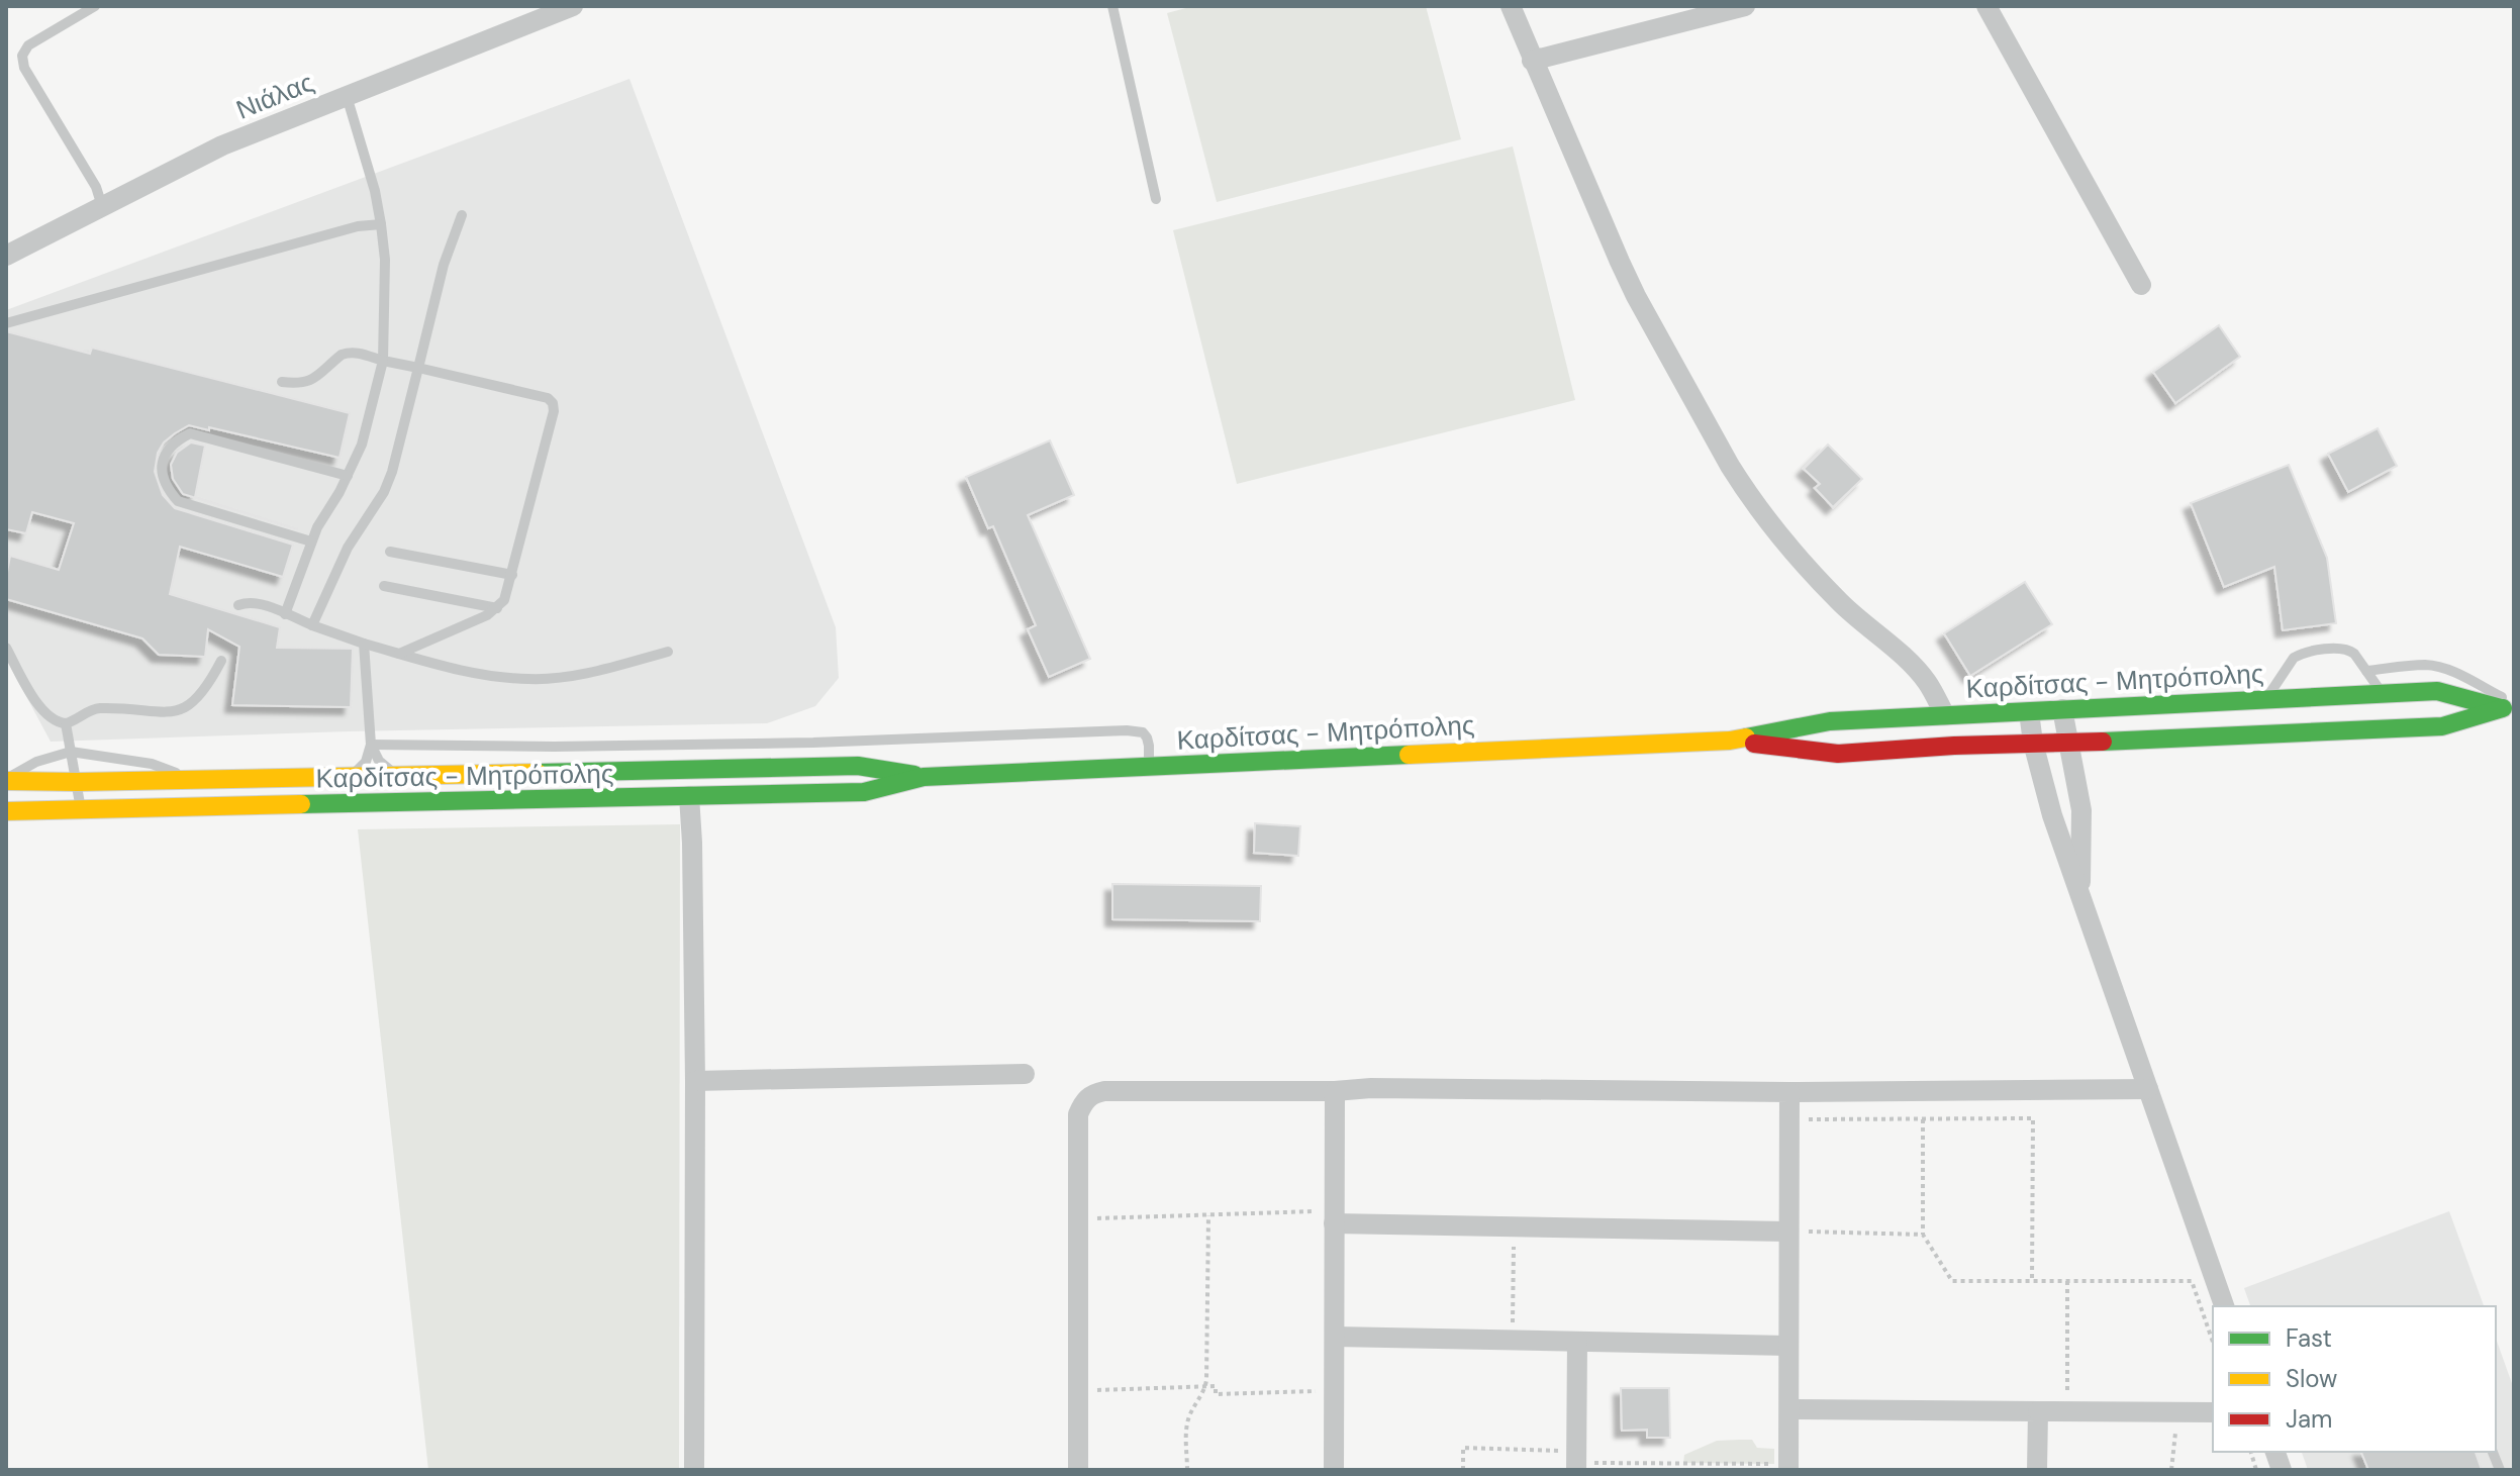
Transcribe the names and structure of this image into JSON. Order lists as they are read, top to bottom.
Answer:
{
  "streets": {
    "main road": ["Καρδίτσας - Μητρόπολης"],
    "street": ["Νιάλας"]
  },
  "legend": ["Fast", "Slow", "Jam"]
}
